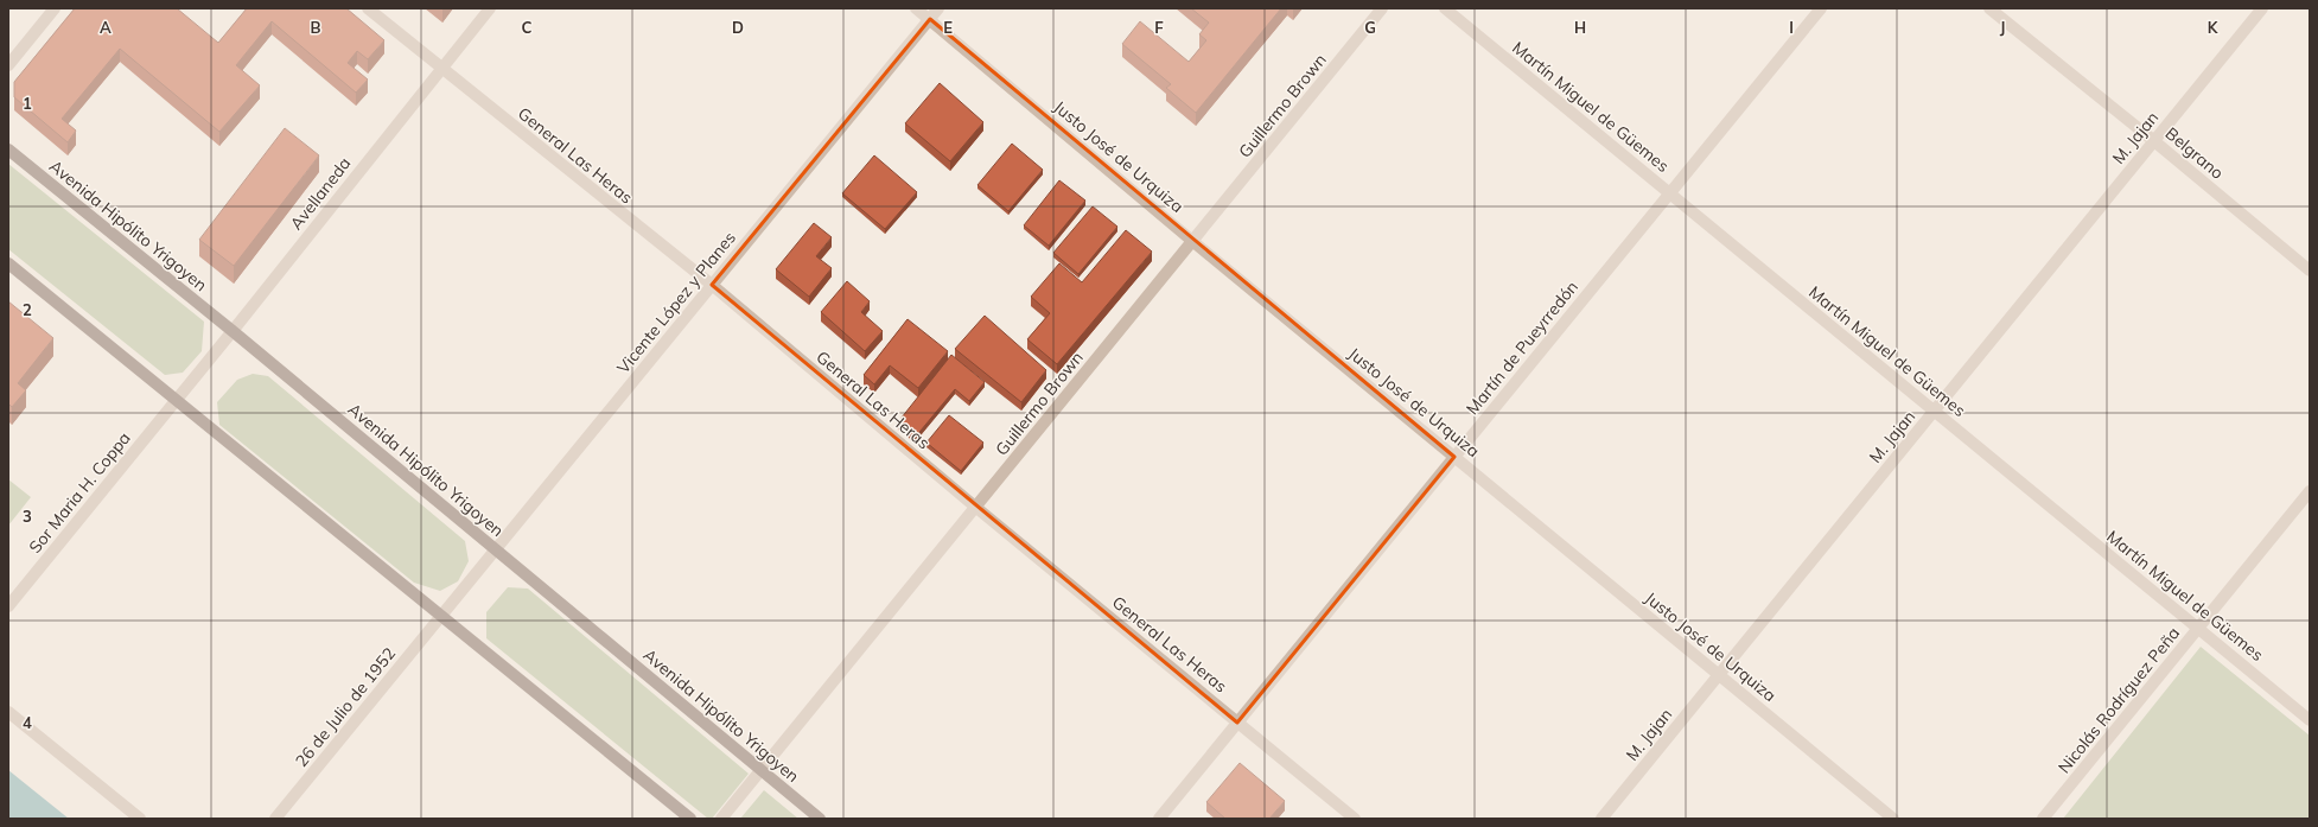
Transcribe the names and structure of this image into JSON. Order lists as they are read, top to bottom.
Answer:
{
  "streets": {
    "main road": ["Avenida Hipólito Yrigoyen"],
    "street": [
      "Guillermo Brown",
      "Martín Miguel de Güemes",
      "M. Jajan",
      "Belgrano",
      "General Las Heras",
      "Justo José de Urquiza",
      "Avellaneda",
      "Vicente López y Planes",
      "Martín de Pueyrredón",
      "Sor Maria H. Coppa",
      "Nicolás Rodríguez Peña",
      "26 de Julio de 1952"
    ]
  },
  "crossings": [
    ["Guillermo Brown", "General Las Heras"],
    ["Guillermo Brown", "Justo José de Urquiza"],
    ["Guillermo Brown", "Avenida Hipólito Yrigoyen"],
    ["Martín Miguel de Güemes", "M. Jajan"],
    ["Martín Miguel de Güemes", "Martín de Pueyrredón"],
    ["Martín Miguel de Güemes", "Nicolás Rodríguez Peña"],
    ["M. Jajan", "Belgrano"],
    ["M. Jajan", "Justo José de Urquiza"],
    ["General Las Heras", "Avellaneda"],
    ["General Las Heras", "Vicente López y Planes"],
    ["General Las Heras", "Martín de Pueyrredón"],
    ["Justo José de Urquiza", "Vicente López y Planes"],
    ["Justo José de Urquiza", "Martín de Pueyrredón"],
    ["Avellaneda", "Avenida Hipólito Yrigoyen"],
    ["Avellaneda", "Sor Maria H. Coppa"],
    ["Avenida Hipólito Yrigoyen", "Vicente López y Planes"],
    ["Vicente López y Planes", "26 de Julio de 1952"]
  ],
  "grid": {
    "columns": [
      "A",
      "B",
      "C",
      "D",
      "E",
      "F",
      "G",
      "H",
      "I",
      "J",
      "K"
    ],
    "rows": [
      "1",
      "2",
      "3",
      "4"
    ]
  }
}
